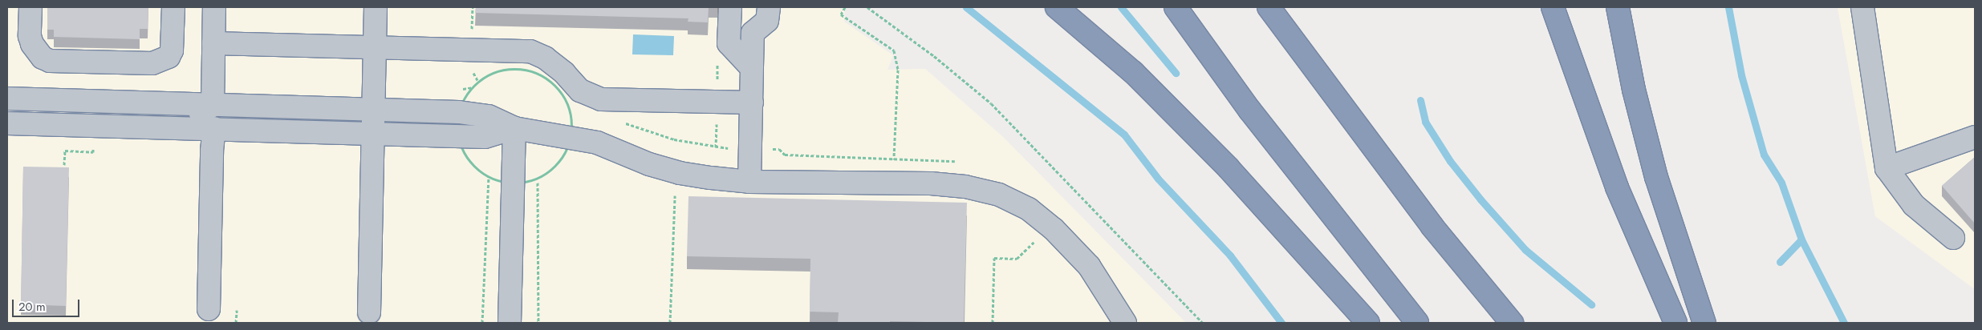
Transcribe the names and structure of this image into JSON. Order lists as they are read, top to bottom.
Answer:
{
  "scale_bar": "20 m"
}
